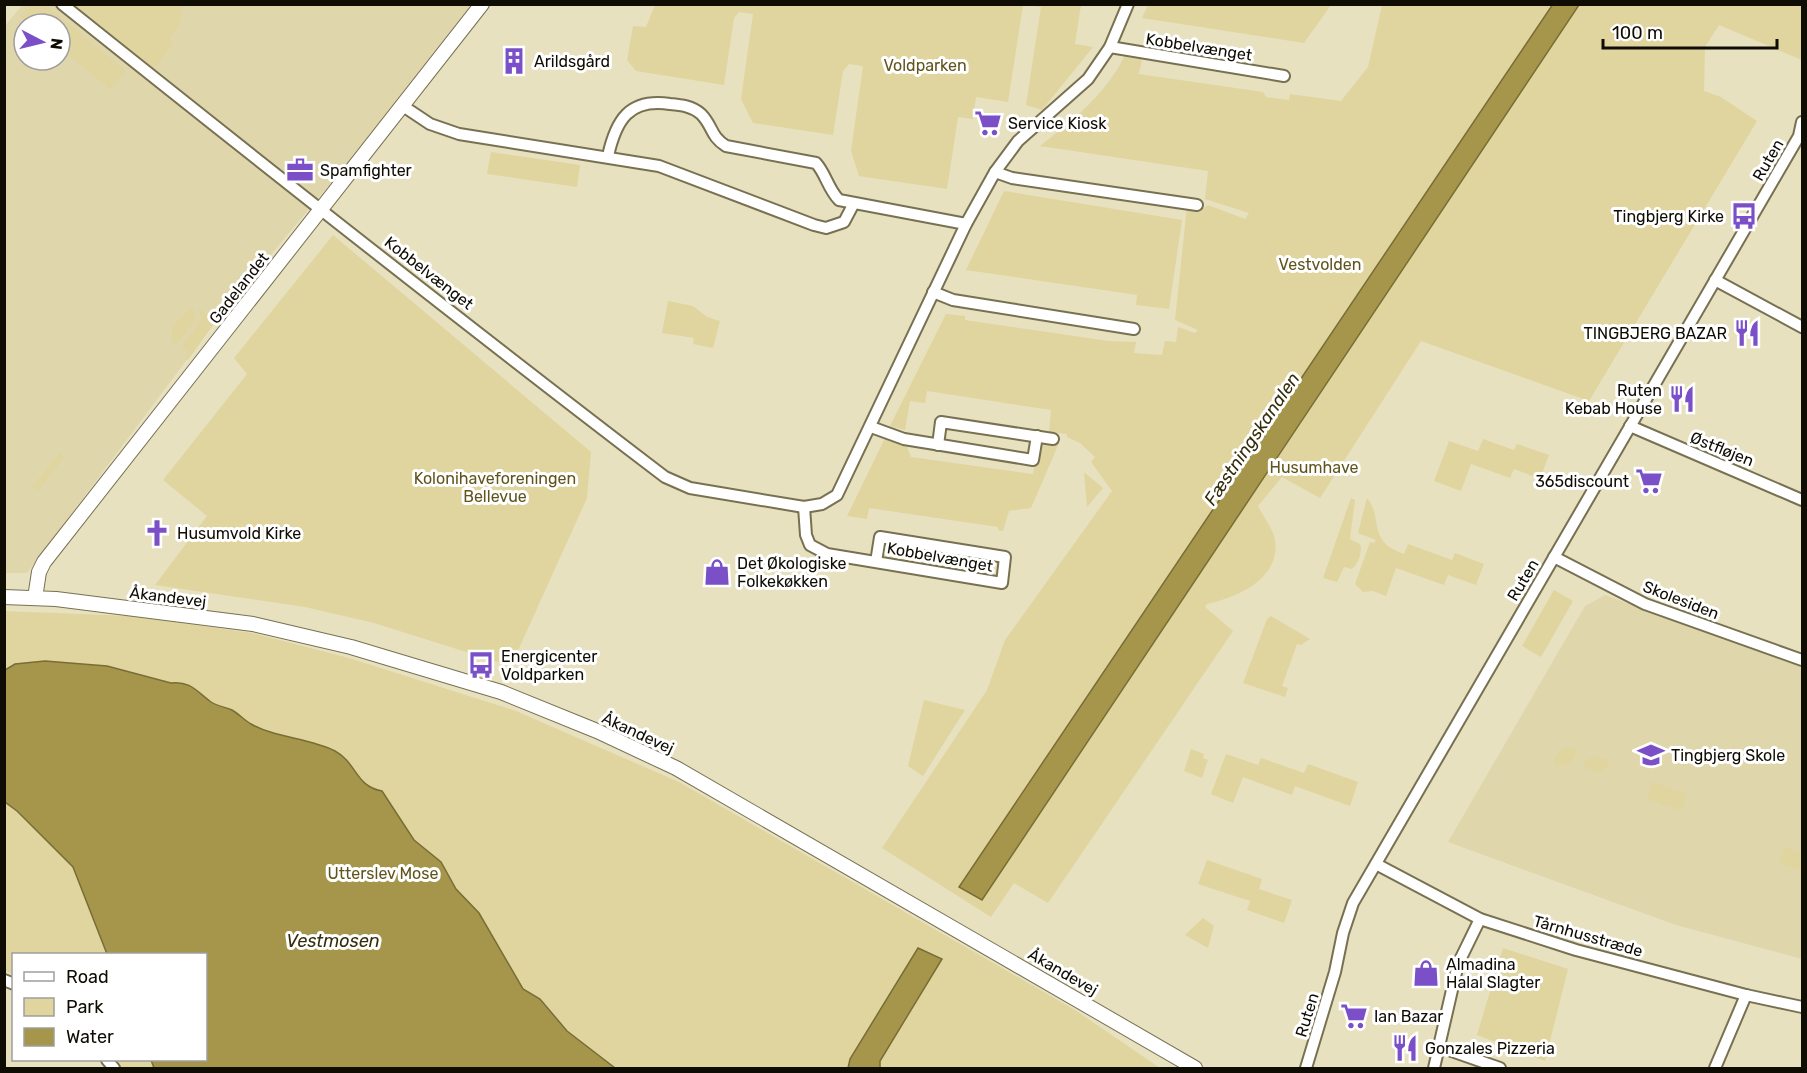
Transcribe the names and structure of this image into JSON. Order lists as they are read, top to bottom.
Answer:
{
  "streets": {
    "street": [
      "Kobbelvænget",
      "Ruten",
      "Gadelandet",
      "Østfløjen",
      "Åkandevej",
      "Skolesiden",
      "Tårnhusstræde"
    ]
  },
  "crossings": [
    ["Kobbelvænget", "Gadelandet"],
    ["Ruten", "Østfløjen"],
    ["Ruten", "Skolesiden"],
    ["Ruten", "Tårnhusstræde"],
    ["Gadelandet", "Åkandevej"]
  ],
  "water": ["Fæstningskanalen", "Vestmosen"],
  "parks": [
    "Voldparken",
    "Vestvolden",
    "Husumhave",
    "Kolonihaveforeningen Bellevue",
    "Utterslev Mose"
  ],
  "places": {
    "building": ["Arildsgård"],
    "supermarket": ["Service Kiosk", "365discount", "Ian Bazar"],
    "office": ["Spamfighter"],
    "bus stop": ["Tingbjerg Kirke", "Energicenter Voldparken"],
    "restaurant": ["TINGBJERG BAZAR", "Ruten Kebab House", "Gonzales Pizzeria"],
    "church": ["Husumvold Kirke"],
    "shop": ["Det Økologiske Folkekøkken", "Almadina Halal Slagter"],
    "school or university": ["Tingbjerg Skole"]
  },
  "legend": ["Road", "Park", "Water"],
  "scale_bar": "100 m",
  "north": "right"
}
